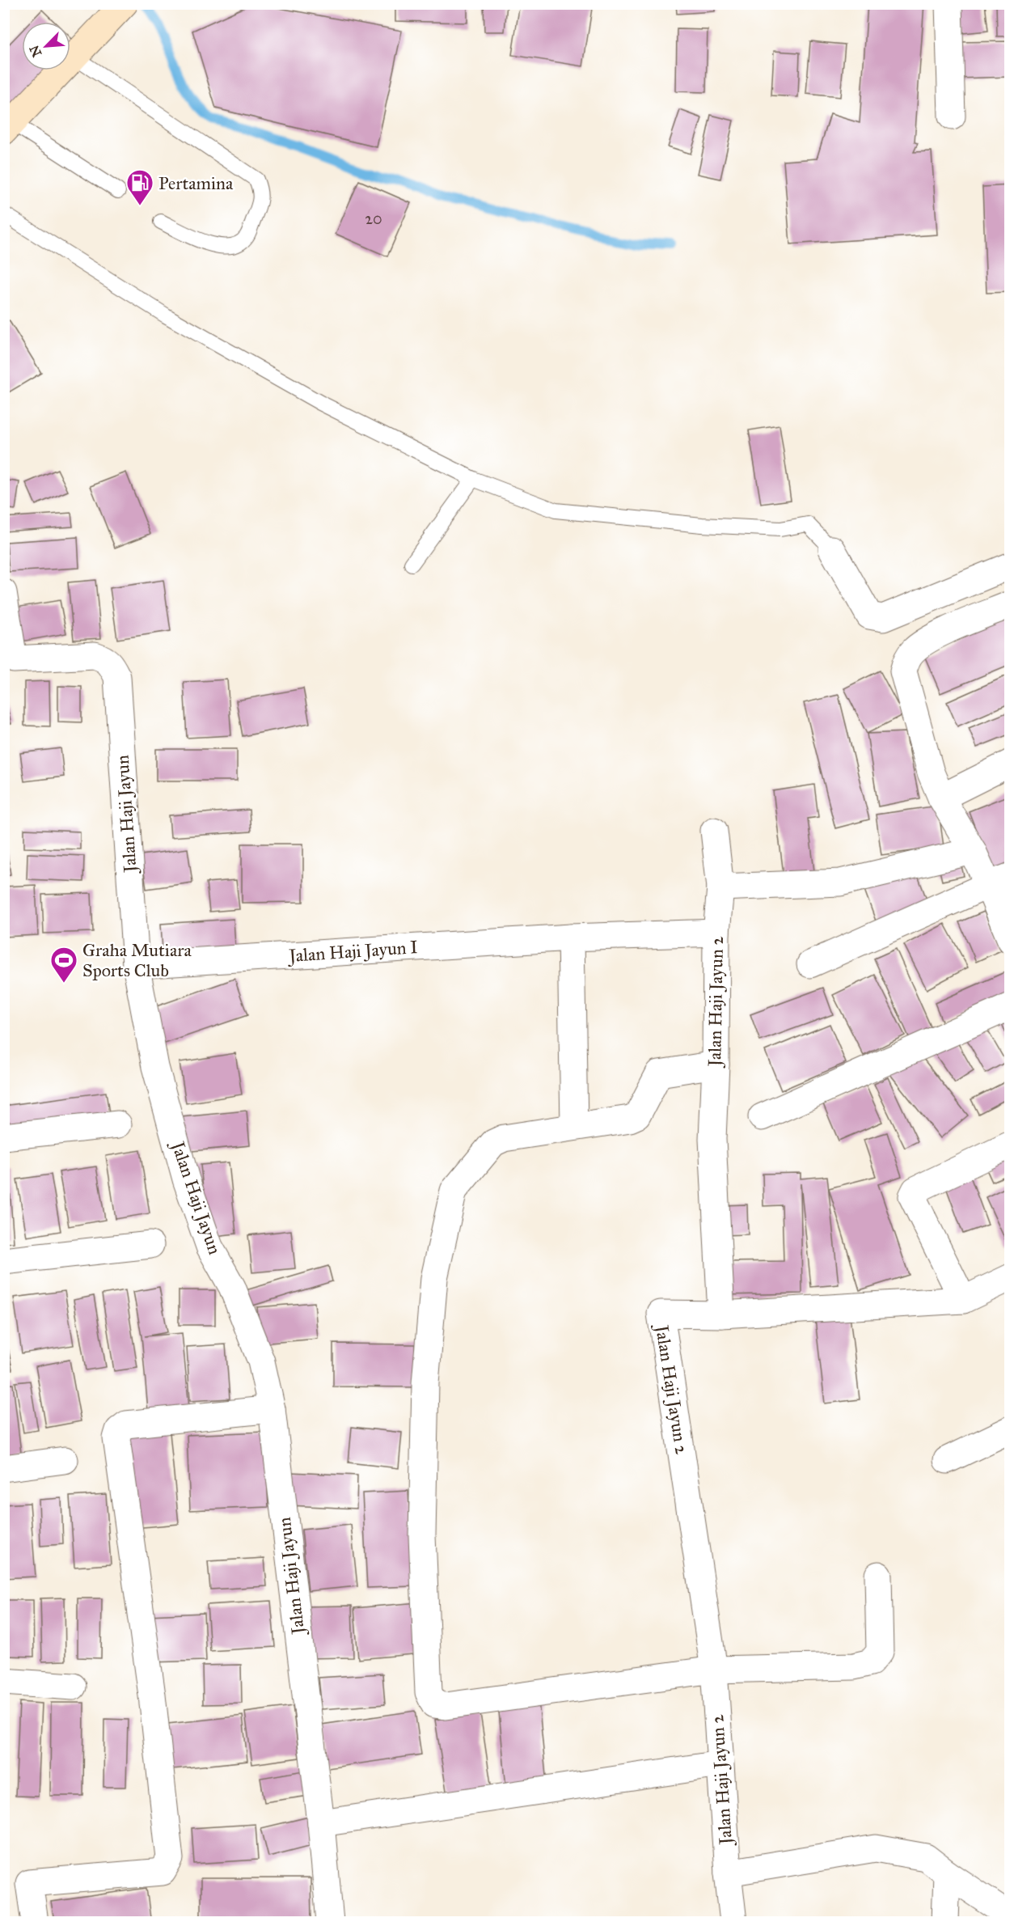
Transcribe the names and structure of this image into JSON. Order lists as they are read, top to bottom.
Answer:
{
  "streets": {
    "street": ["Jalan Haji Jayun", "Jalan Haji Jayun I", "Jalan Haji Jayun 2"]
  },
  "crossings": [
    ["Jalan Haji Jayun", "Jalan Haji Jayun I"],
    ["Jalan Haji Jayun I", "Jalan Haji Jayun 2"]
  ],
  "places": {
    "fuel station": ["Pertamina"],
    "sports": ["Graha Mutiara Sports Club"]
  },
  "house_numbers": ["20"],
  "north": "bottom left"
}
